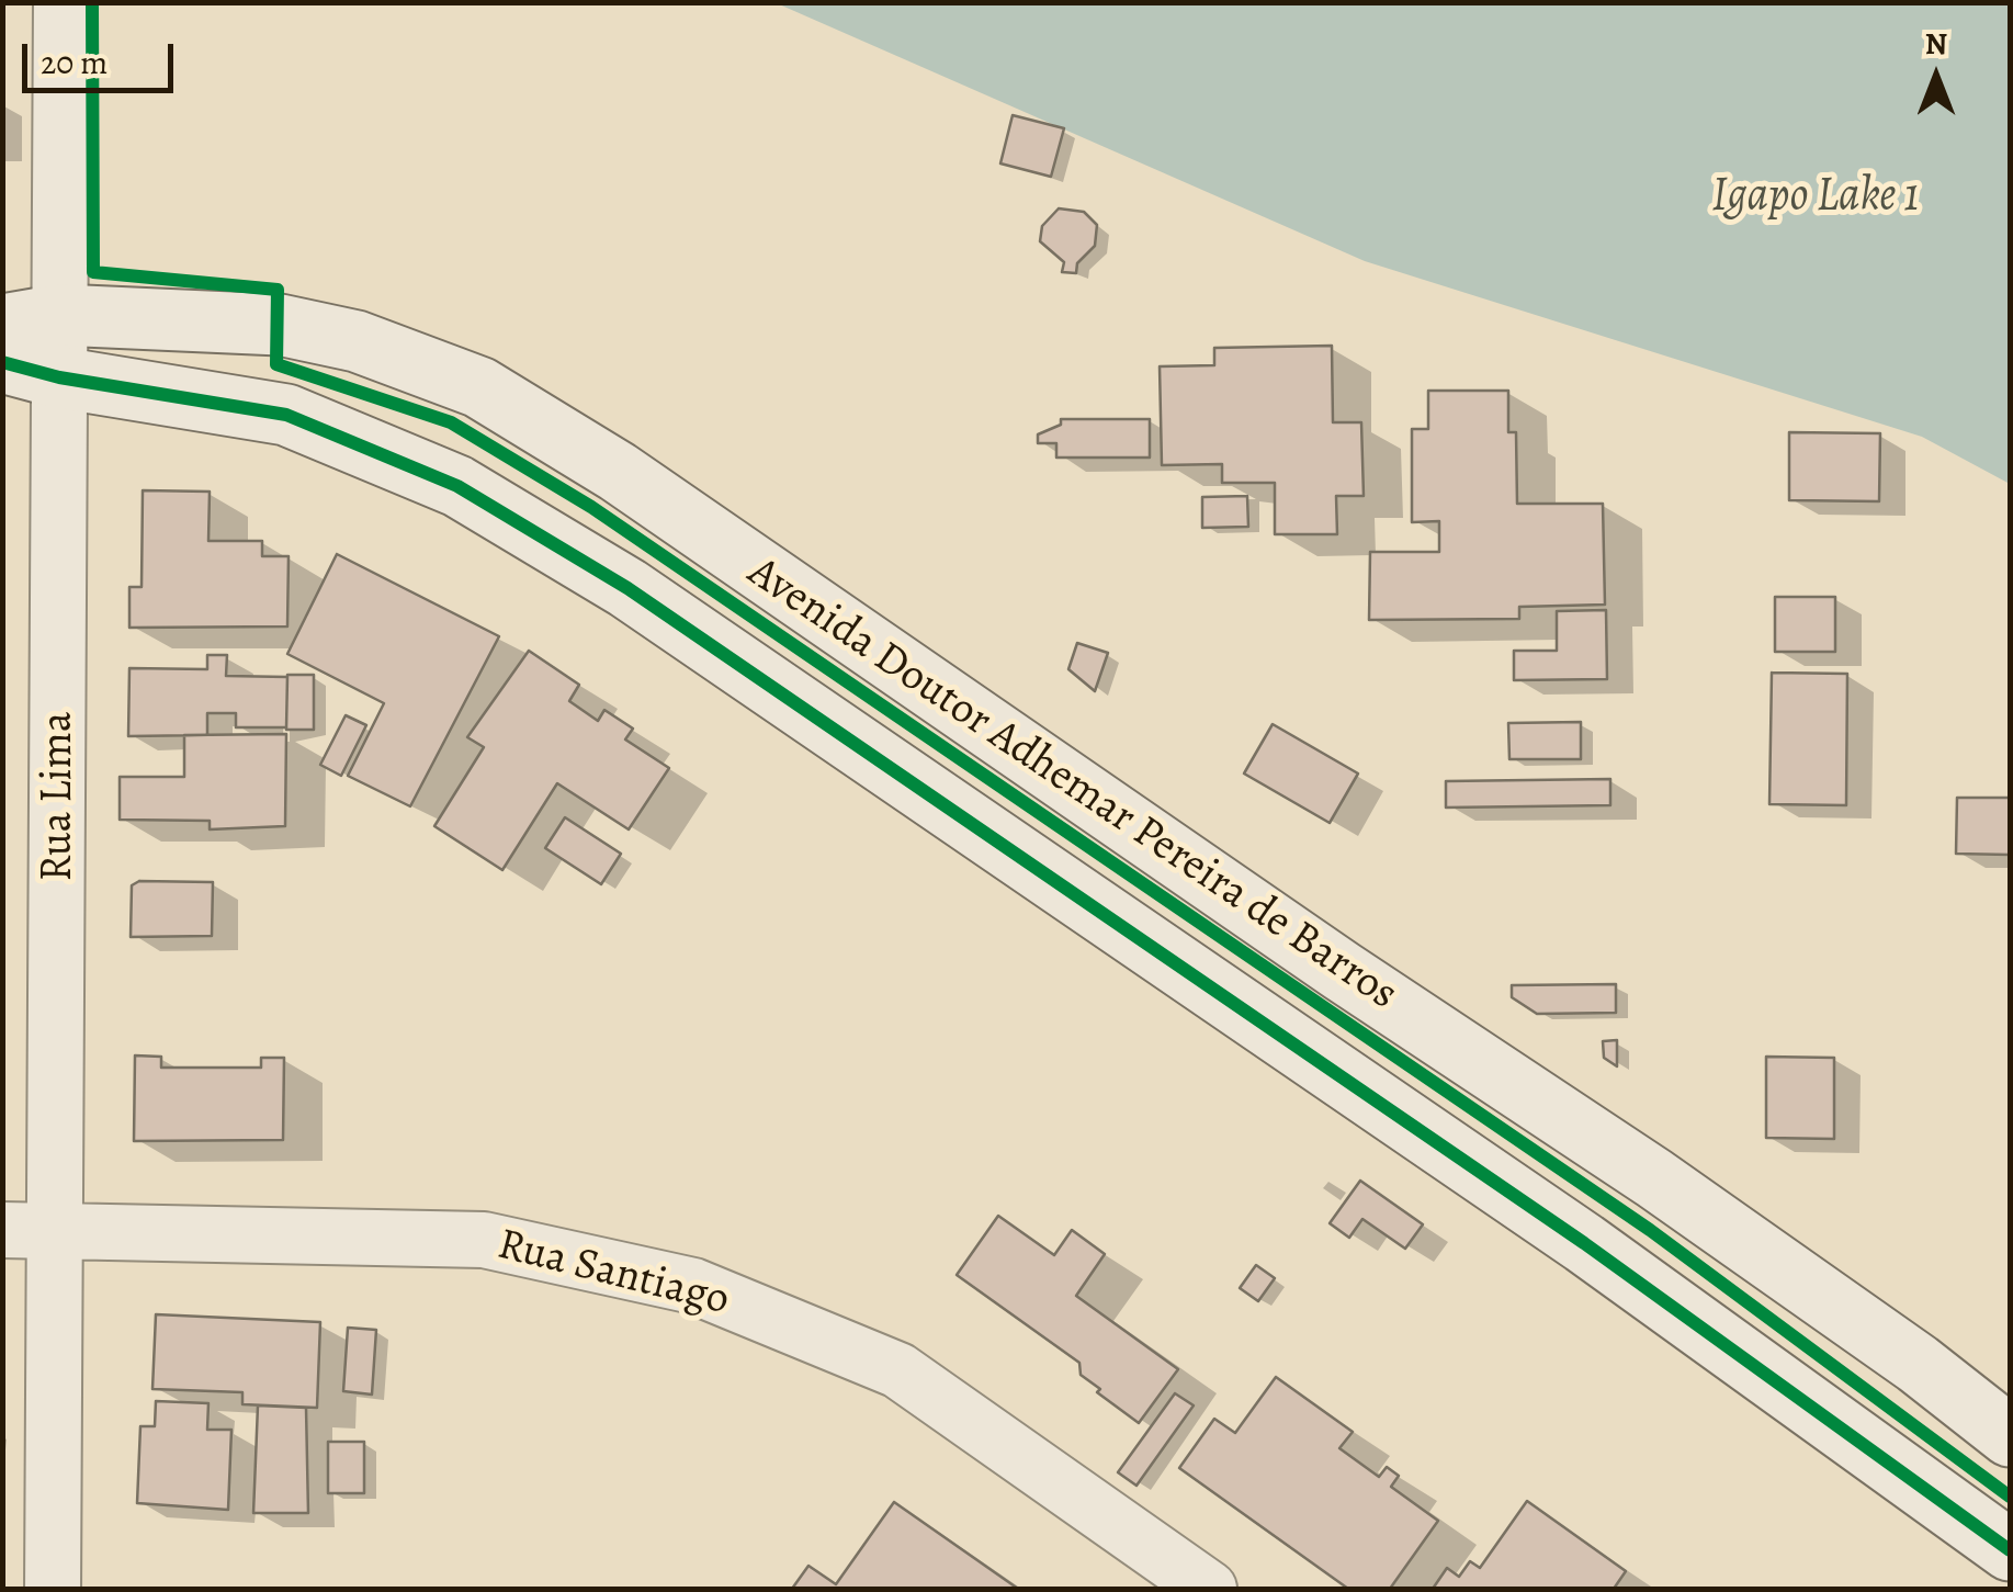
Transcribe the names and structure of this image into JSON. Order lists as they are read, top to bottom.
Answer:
{
  "streets": {
    "street": ["Avenida Doutor Adhemar Pereira de Barros", "Rua Lima", "Rua Santiago"]
  },
  "crossings": [
    ["Avenida Doutor Adhemar Pereira de Barros", "Rua Lima"],
    ["Rua Lima", "Rua Santiago"]
  ],
  "water": ["Igapo Lake 1"],
  "scale_bar": "20 m",
  "north": "top"
}
